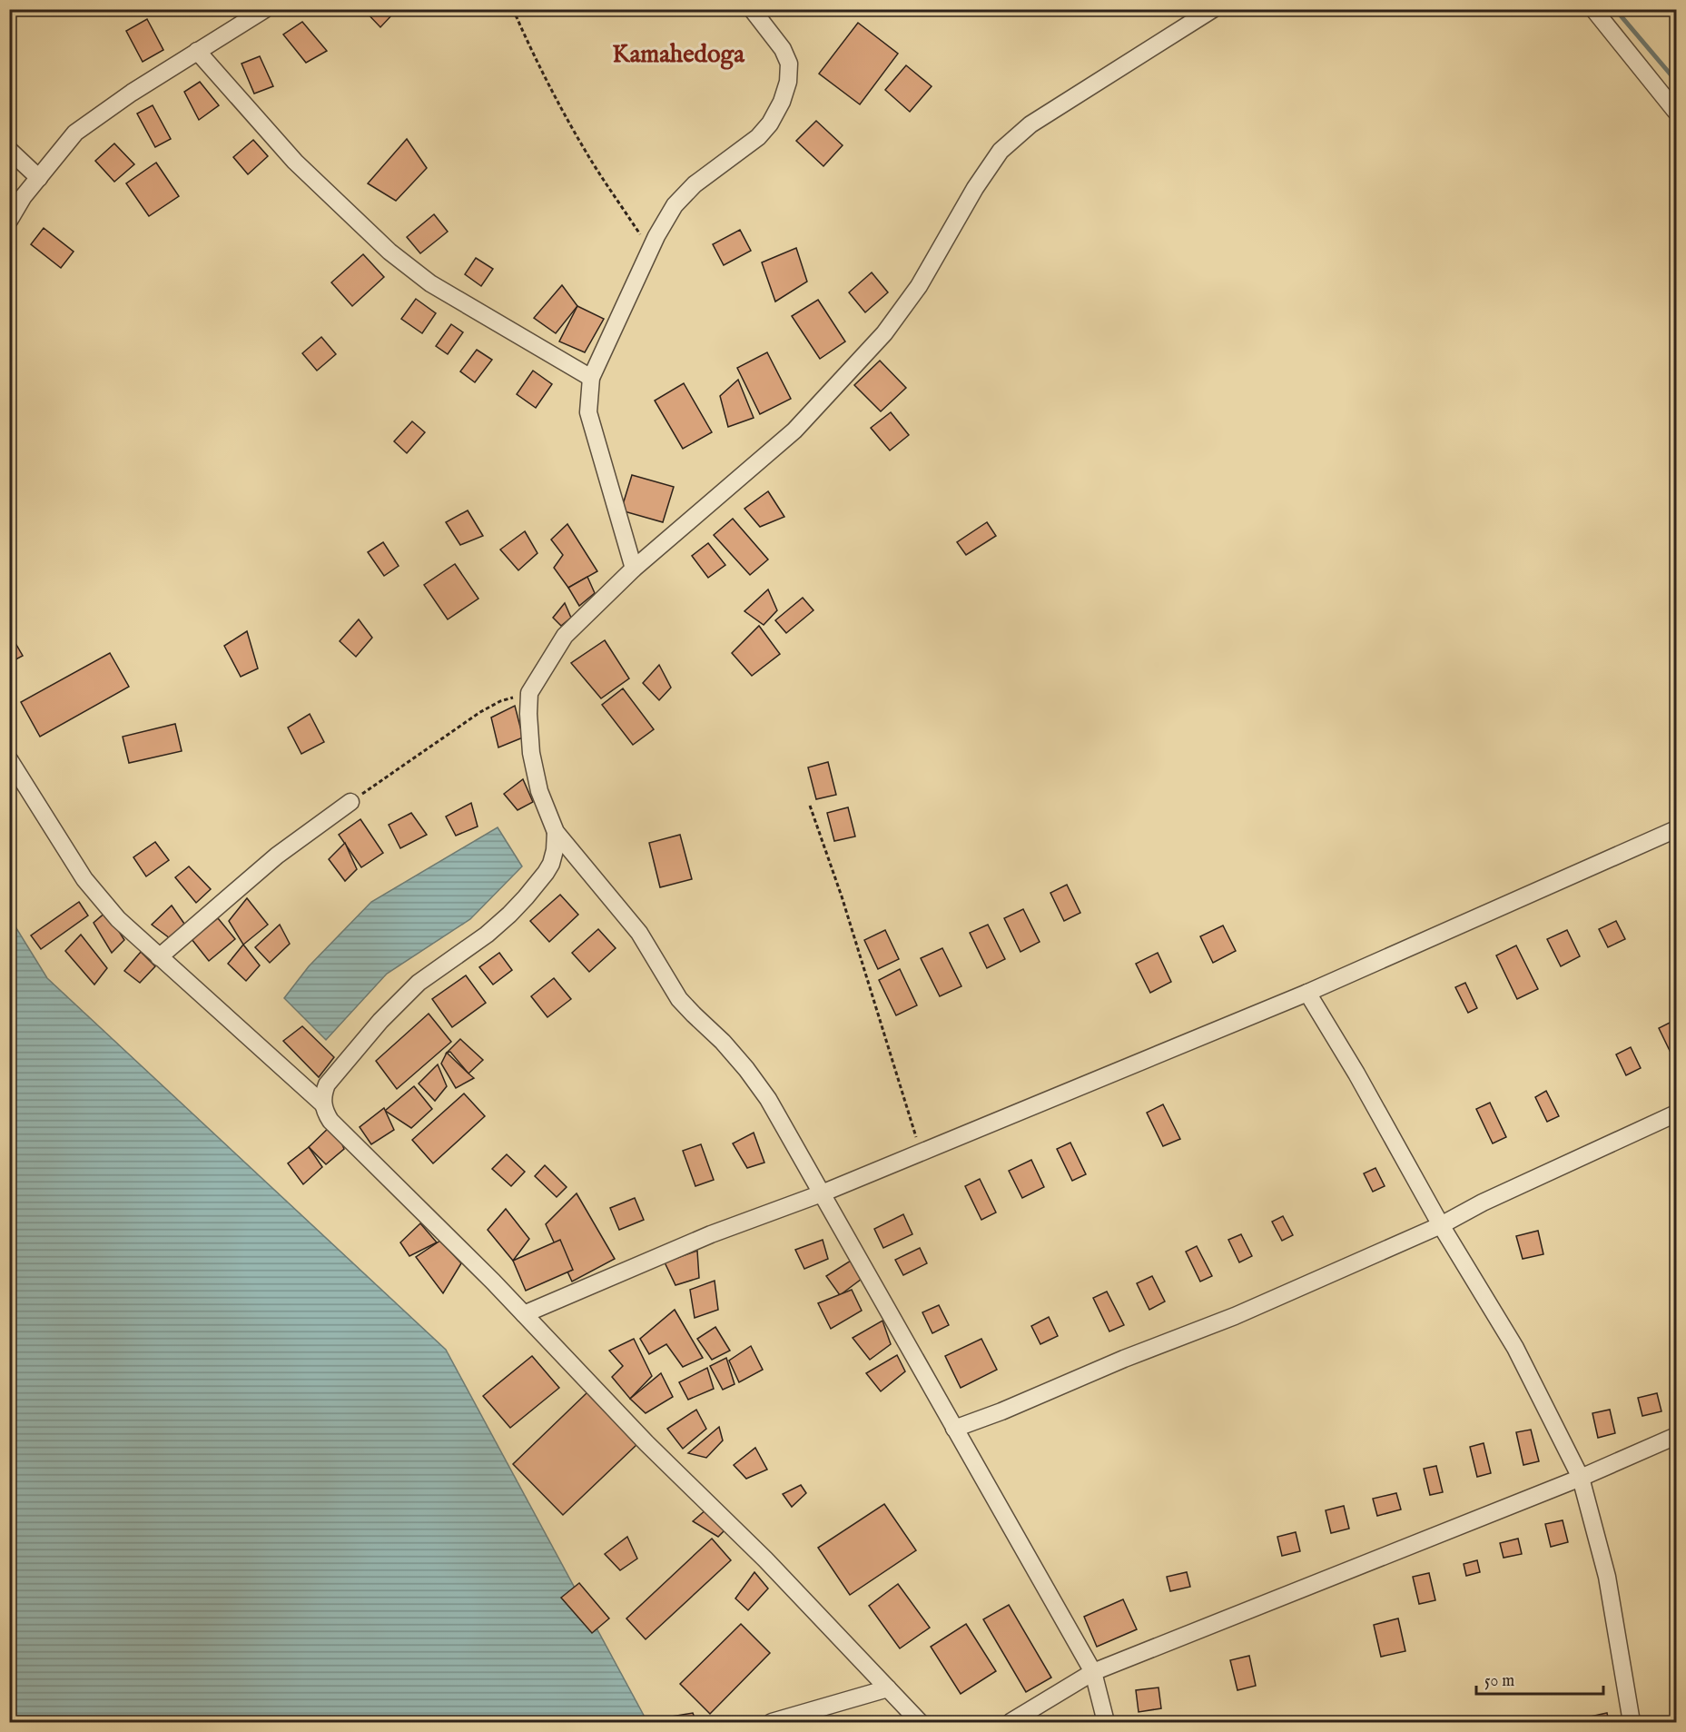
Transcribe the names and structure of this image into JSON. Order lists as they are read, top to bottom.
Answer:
{
  "districts": ["Kamahedoga"],
  "scale_bar": "50 m"
}
